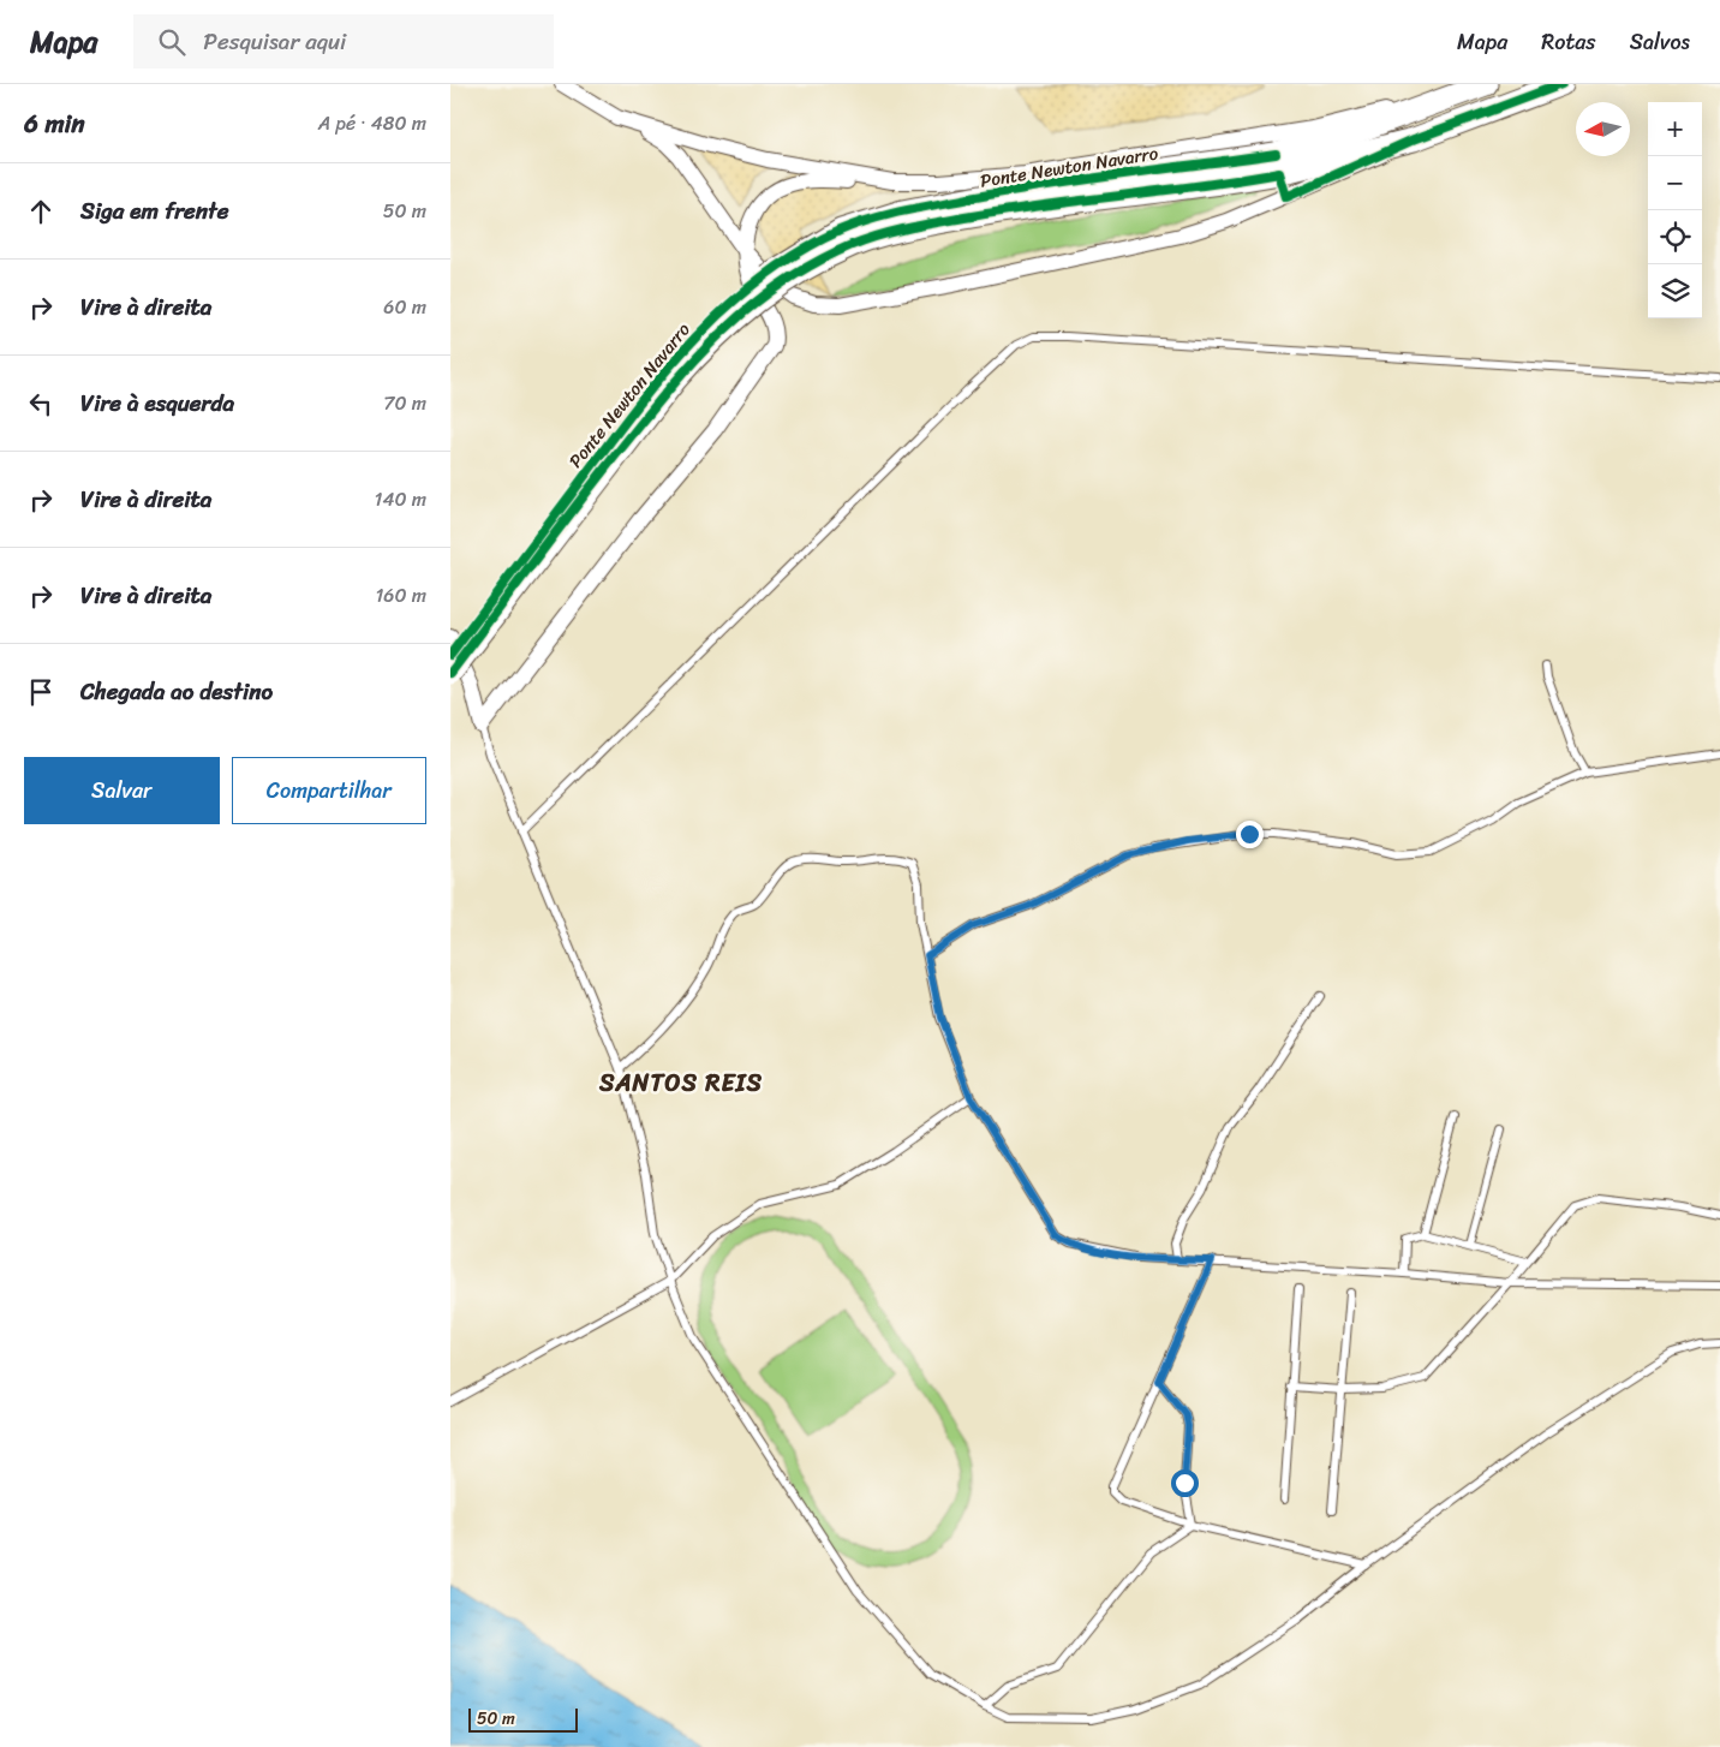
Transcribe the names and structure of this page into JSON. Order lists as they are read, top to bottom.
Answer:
{
  "streets": {
    "main road": ["Ponte Newton Navarro"]
  },
  "districts": ["SANTOS REIS"],
  "scale_bar": "50 m",
  "north": "left",
  "page": {
    "header": "Mapa",
    "search": "Pesquisar aqui",
    "nav": ["Mapa", "Rotas", "Salvos"],
    "heading": ["6 min", "A pé · 480 m"],
    "map_buttons": ["+", "−"],
    "list": [
      ["Siga em frente", "50 m"],
      ["Vire à direita", "60 m"],
      ["Vire à esquerda", "70 m"],
      ["Vire à direita", "140 m"],
      ["Vire à direita", "160 m"],
      "Chegada ao destino"
    ],
    "buttons": ["Salvar", "Compartilhar"],
    "scale": "50 m"
  }
}
